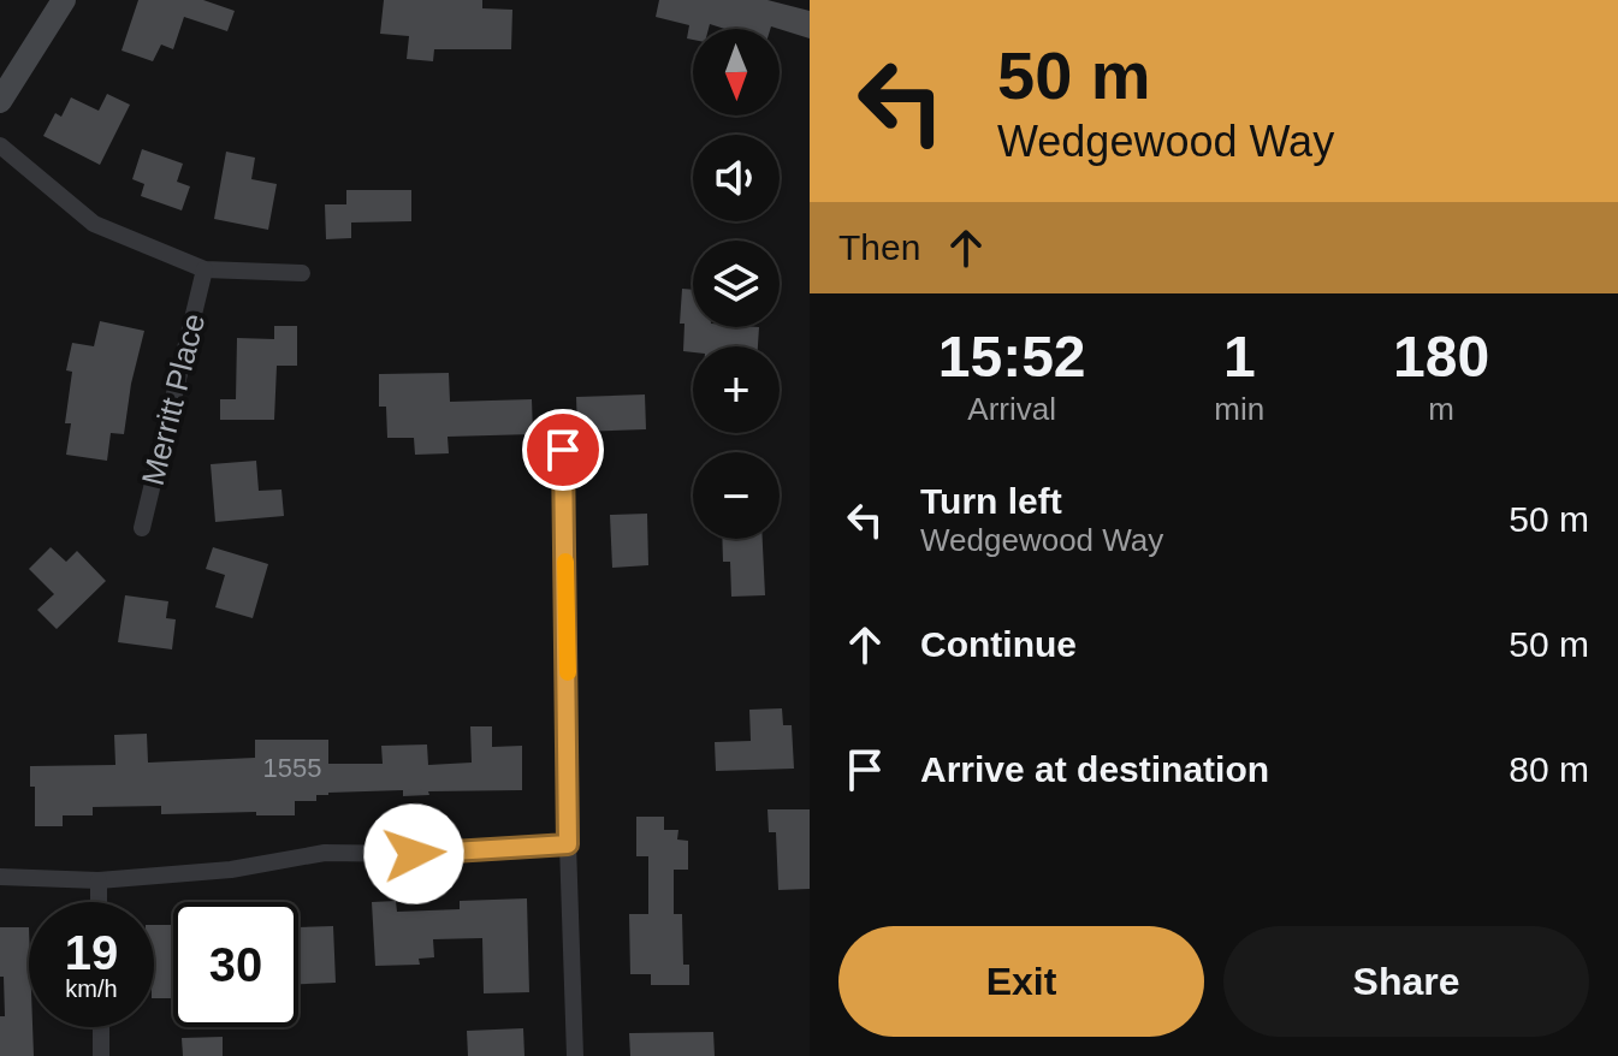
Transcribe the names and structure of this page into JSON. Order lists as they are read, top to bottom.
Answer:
{
  "streets": {
    "street": ["Merritt Place"]
  },
  "house_numbers": ["1555"],
  "north": "bottom",
  "page": {
    "turn": ["50 m", "Wedgewood Way"],
    "map_buttons": ["+", "−"],
    "then": "Then",
    "eta": [
      "15:52",
      "Arrival",
      "1",
      "min",
      "180",
      "m"
    ],
    "list": [
      {
        "name": "Turn left",
        "note": "Wedgewood Way",
        "value": "50 m"
      },
      {
        "name": "Continue",
        "value": "50 m"
      },
      {
        "name": "Arrive at destination",
        "value": "80 m"
      }
    ],
    "speed": "19 km/h",
    "limit": "30",
    "buttons": ["Exit", "Share"]
  }
}
